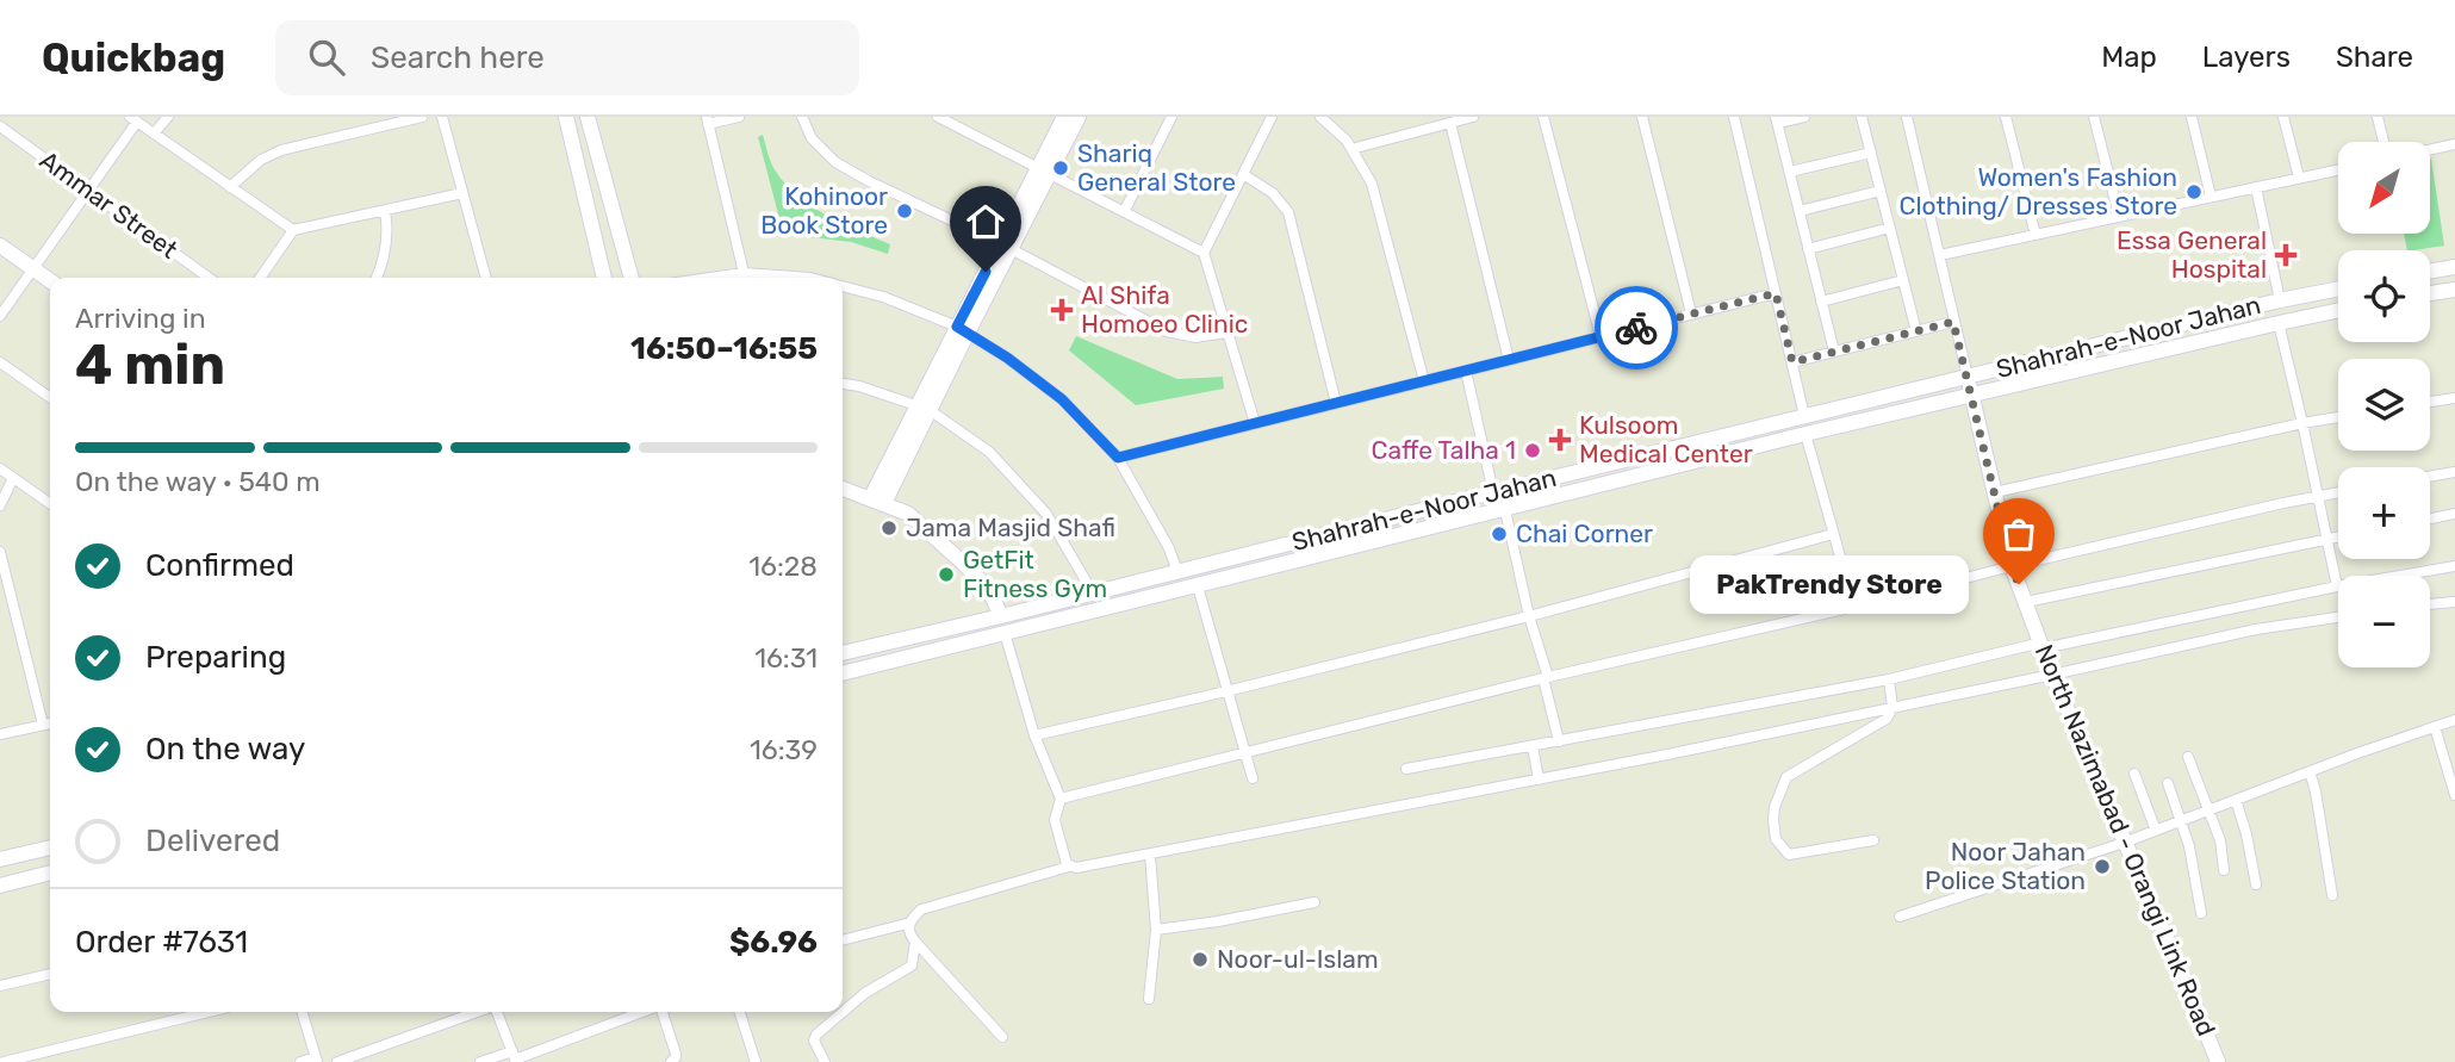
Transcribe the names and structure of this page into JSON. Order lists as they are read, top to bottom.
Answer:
{
  "streets": {
    "main road": ["Shahrah-e-Noor Jahan", "North Nazimabad - Orangi Link Road"],
    "street": ["Ammar Street"]
  },
  "crossings": [
    ["Shahrah-e-Noor Jahan", "North Nazimabad - Orangi Link Road"]
  ],
  "places": {
    "other": [
      "Shariq General Store",
      "Women's Fashion Clothing/ Dresses Store",
      "Kohinoor Book Store",
      "Caffe Talha 1",
      "Jama Masjid Shafi",
      "Chai Corner",
      "GetFit Fitness Gym",
      "PakTrendy Store",
      "Noor Jahan Police Station",
      "Noor-ul-Islam"
    ],
    "health": ["Essa General Hospital", "Al Shifa Homoeo Clinic", "Kulsoom Medical Center"]
  },
  "north": "bottom left",
  "page": {
    "header": "Quickbag",
    "search": "Search here",
    "nav": ["Map", "Layers", "Share"],
    "map_buttons": ["+", "−"],
    "heading": ["4 min", "Arriving in", "16:50–16:55"],
    "panel": ["Order #7631", "$6.96"],
    "bar": "On the way · 540 m",
    "list": [
      ["Confirmed", "16:28"],
      ["Preparing", "16:31"],
      ["On the way", "16:39"],
      "Delivered"
    ],
    "bubble": "PakTrendy Store"
  }
}
